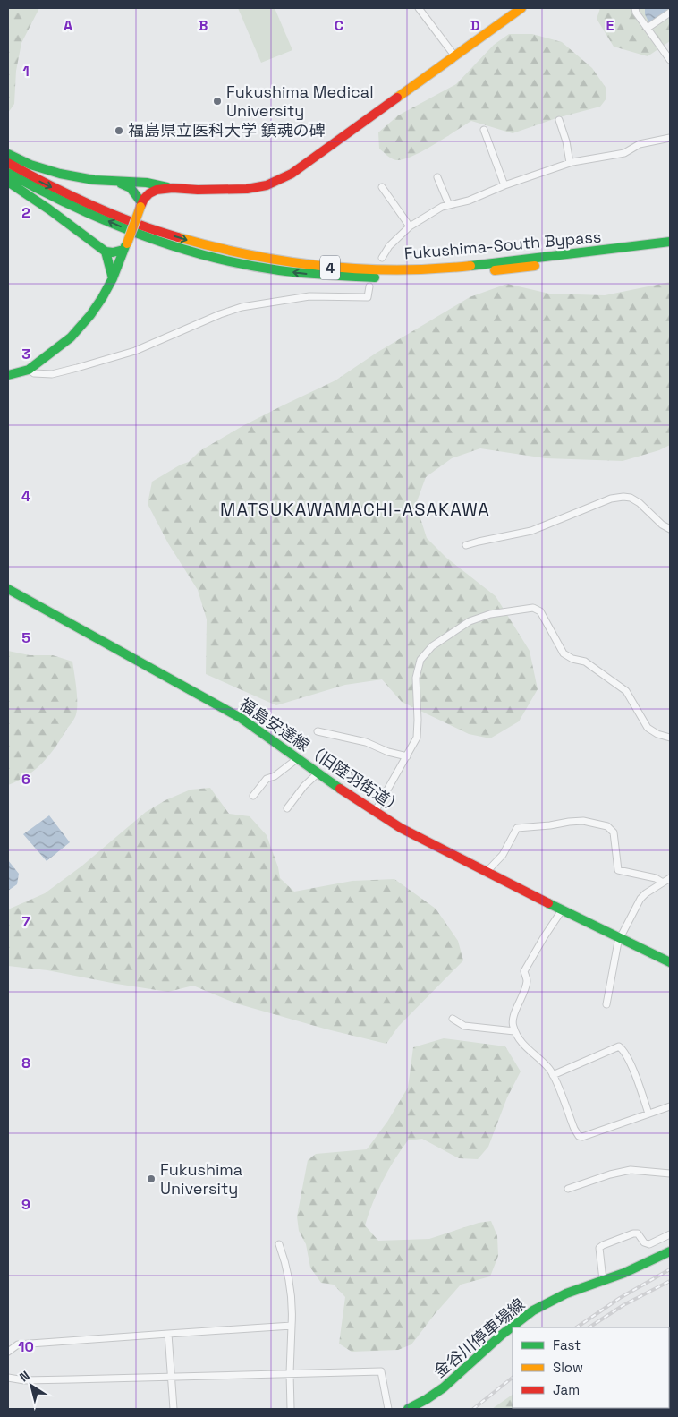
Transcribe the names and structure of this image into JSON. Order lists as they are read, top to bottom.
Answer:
{
  "streets": {
    "main road": [
      "Fukushima-South Bypass",
      "4",
      "福島安達線（旧陸羽街道）",
      "金谷川停車場線"
    ]
  },
  "districts": ["MATSUKAWAMACHI-ASAKAWA"],
  "places": ["Fukushima Medical University", "福島県立医科大学 鎮魂の碑", "Fukushima University"],
  "legend": ["Fast", "Slow", "Jam"],
  "north": "top left",
  "grid": {
    "columns": [
      "A",
      "B",
      "C",
      "D",
      "E"
    ],
    "rows": [
      "1",
      "2",
      "3",
      "4",
      "5",
      "6",
      "7",
      "8",
      "9",
      "10"
    ]
  }
}
